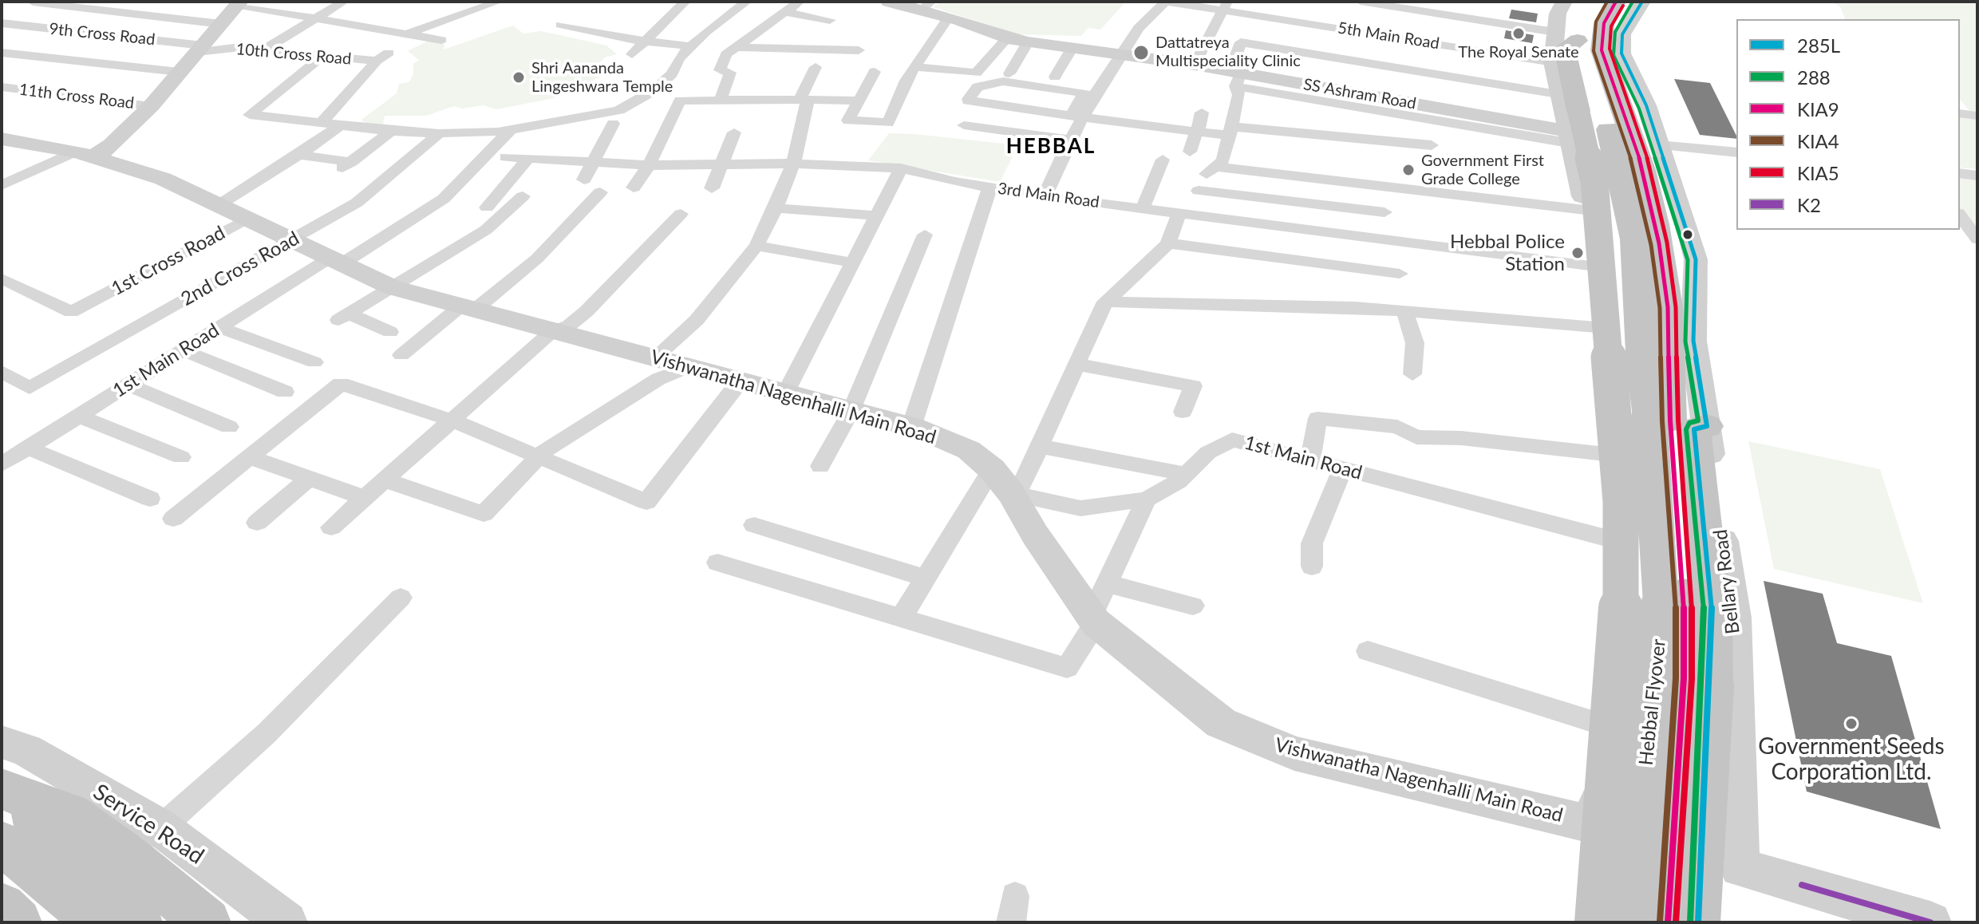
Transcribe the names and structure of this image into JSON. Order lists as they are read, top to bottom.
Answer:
{
  "streets": {
    "highway": ["Bellary Road", "Hebbal Flyover"],
    "street": [
      "9th Cross Road",
      "5th Main Road",
      "10th Cross Road",
      "SS Ashram Road",
      "11th Cross Road",
      "3rd Main Road",
      "1st Cross Road",
      "2nd Cross Road",
      "1st Main Road",
      "Vishwanatha Nagenhalli Main Road",
      "Service Road"
    ]
  },
  "crossings": [
    ["9th Cross Road", "10th Cross Road"],
    ["1st Cross Road", "Vishwanatha Nagenhalli Main Road"],
    ["2nd Cross Road", "Vishwanatha Nagenhalli Main Road"],
    ["1st Main Road", "Vishwanatha Nagenhalli Main Road"],
    ["Bellary Road", "Hebbal Flyover"]
  ],
  "districts": ["HEBBAL"],
  "places": [
    "The Royal Senate",
    "Dattatreya Multispeciality Clinic",
    "Shri Aananda Lingeshwara Temple",
    "Government First Grade College",
    "Hebbal Police Station",
    "Government Seeds Corporation Ltd."
  ],
  "lines": [
    "transit line 285L",
    "transit line 288",
    "transit line KIA9",
    "transit line KIA4",
    "transit line KIA5",
    "transit line K2"
  ],
  "legend": [
    "285L",
    "288",
    "KIA9",
    "KIA4",
    "KIA5",
    "K2"
  ]
}
